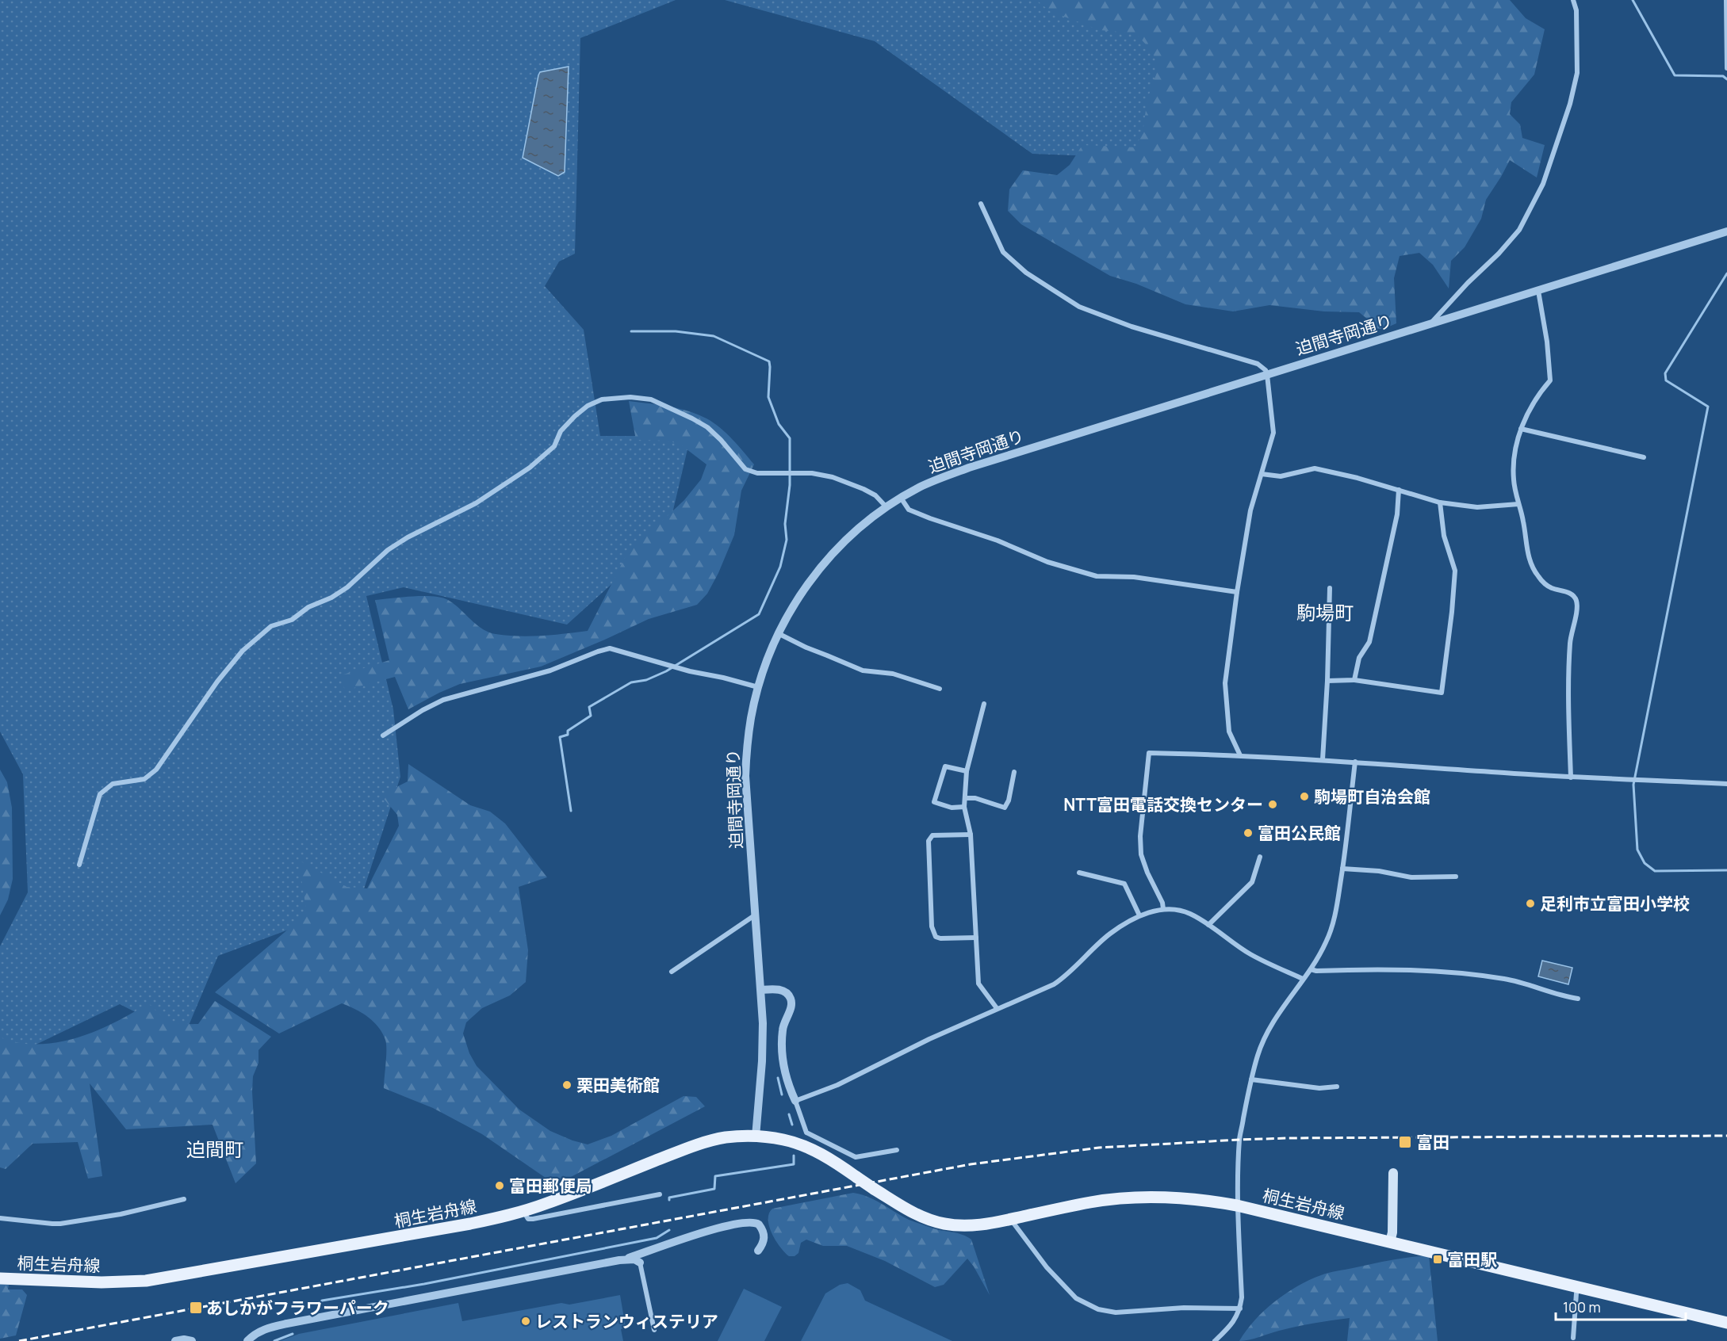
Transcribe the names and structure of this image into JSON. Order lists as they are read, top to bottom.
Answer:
{
  "streets": {
    "main road": ["桐生岩舟線"],
    "street": ["迫間寺岡通り"]
  },
  "crossings": [
    ["迫間寺岡通り", "桐生岩舟線"]
  ],
  "districts": ["駒場町", "迫間町"],
  "places": {
    "other": [
      "駒場町自治会館",
      "NTT富田電話交換センター",
      "富田公民館",
      "足利市立富田小学校",
      "栗田美術館",
      "富田郵便局",
      "レストランウィステリア"
    ],
    "transit": ["富田", "富田駅", "あしかがフラワーパーク"]
  },
  "scale_bar": "100 m"
}
